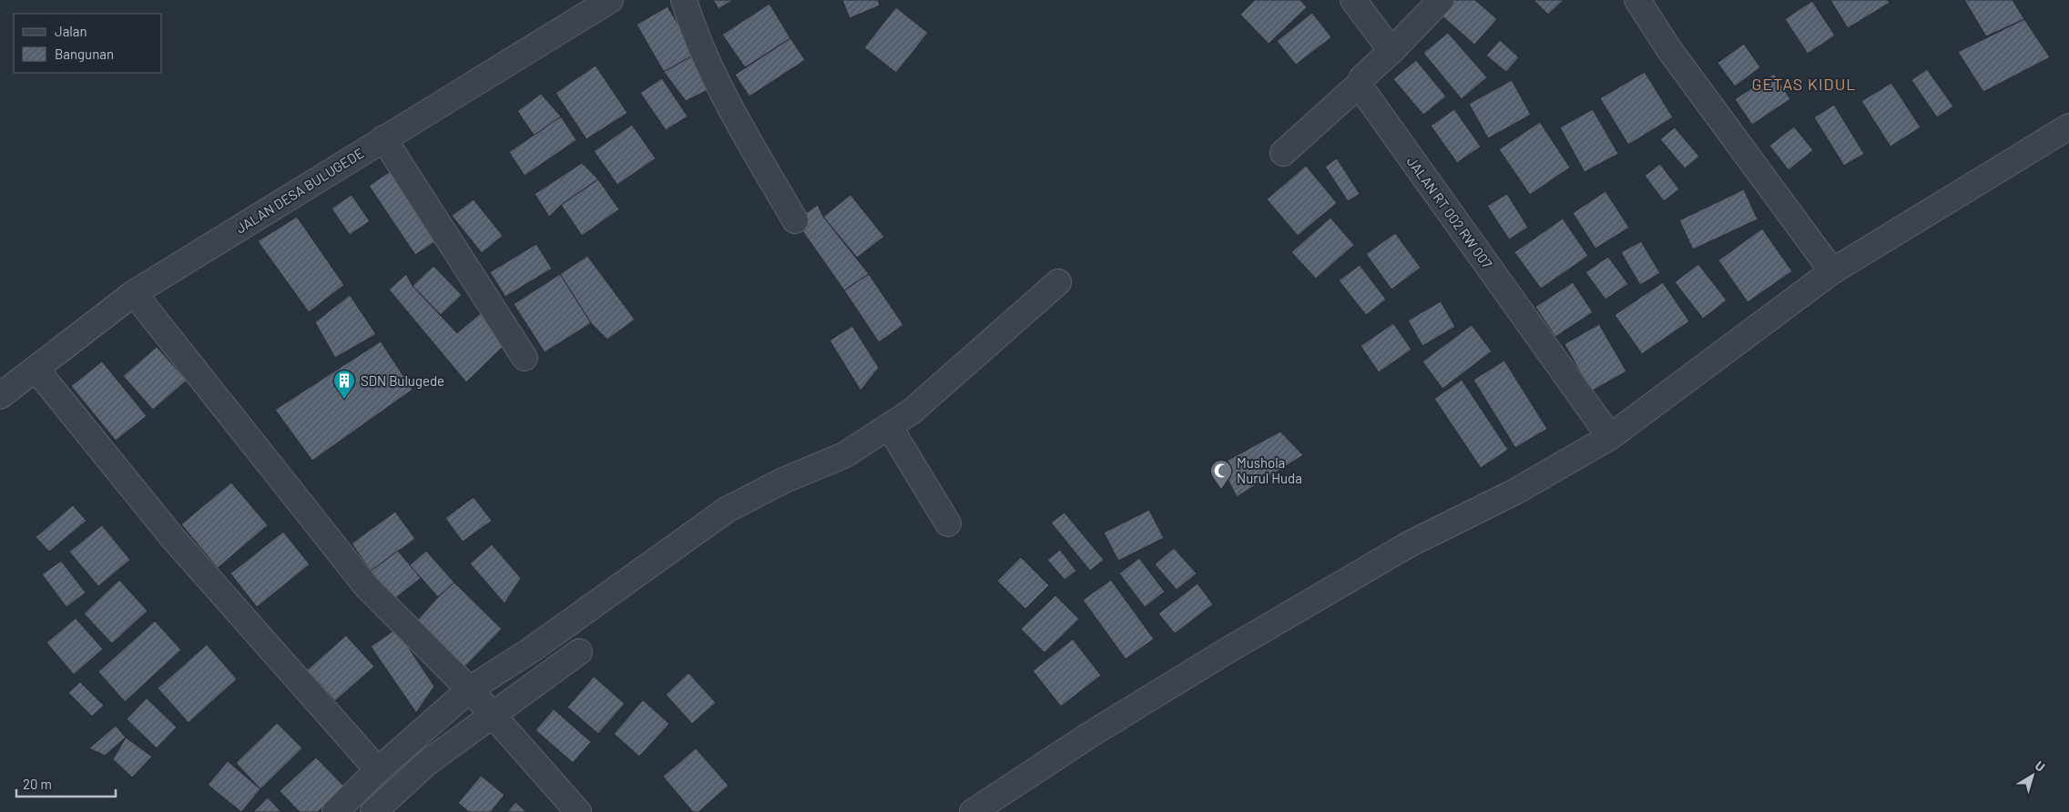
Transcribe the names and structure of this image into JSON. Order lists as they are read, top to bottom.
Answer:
{
  "streets": {
    "street": ["JALAN DESA BULUGEDE", "JALAN RT 002 RW 007"]
  },
  "districts": ["GETAS KIDUL"],
  "places": {
    "building": ["SDN Bulugede"],
    "mosque": ["Mushola Nurul Huda"]
  },
  "legend": ["Jalan", "Bangunan"],
  "scale_bar": "20 m",
  "north": "top right"
}
